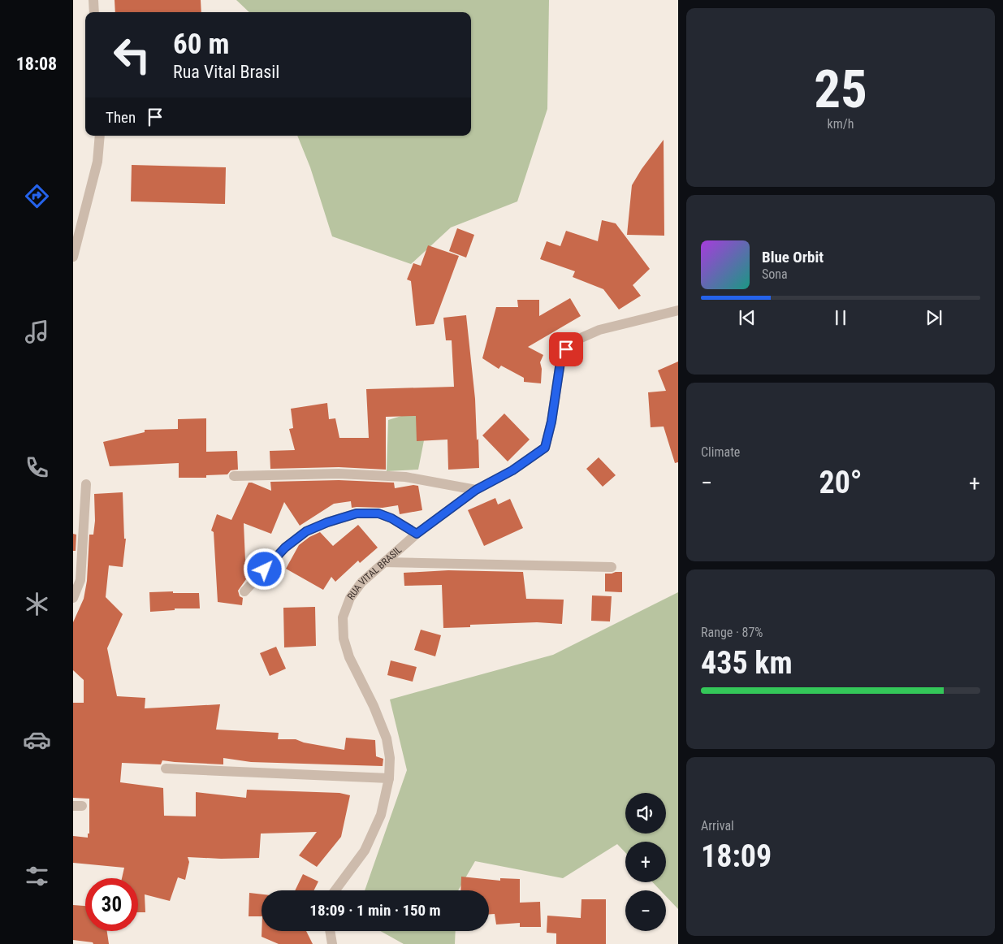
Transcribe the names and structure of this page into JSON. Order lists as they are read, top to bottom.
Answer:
{
  "streets": {
    "street": ["RUA VITAL BRASIL"]
  },
  "page": {
    "tabs": "18:08",
    "tile": [
      ["25", "km/h"],
      "Climate",
      ["Range · 87%", "435 km"],
      ["Arrival", "18:09"]
    ],
    "turn": ["60 m", "Rua Vital Brasil"],
    "then": "Then",
    "song": ["Blue Orbit", "Sona"],
    "heat": ["−", "20°", "+"],
    "map_buttons": ["+", "−"],
    "limit": "30",
    "trip": "18:09 · 1 min · 150 m"
  }
}
